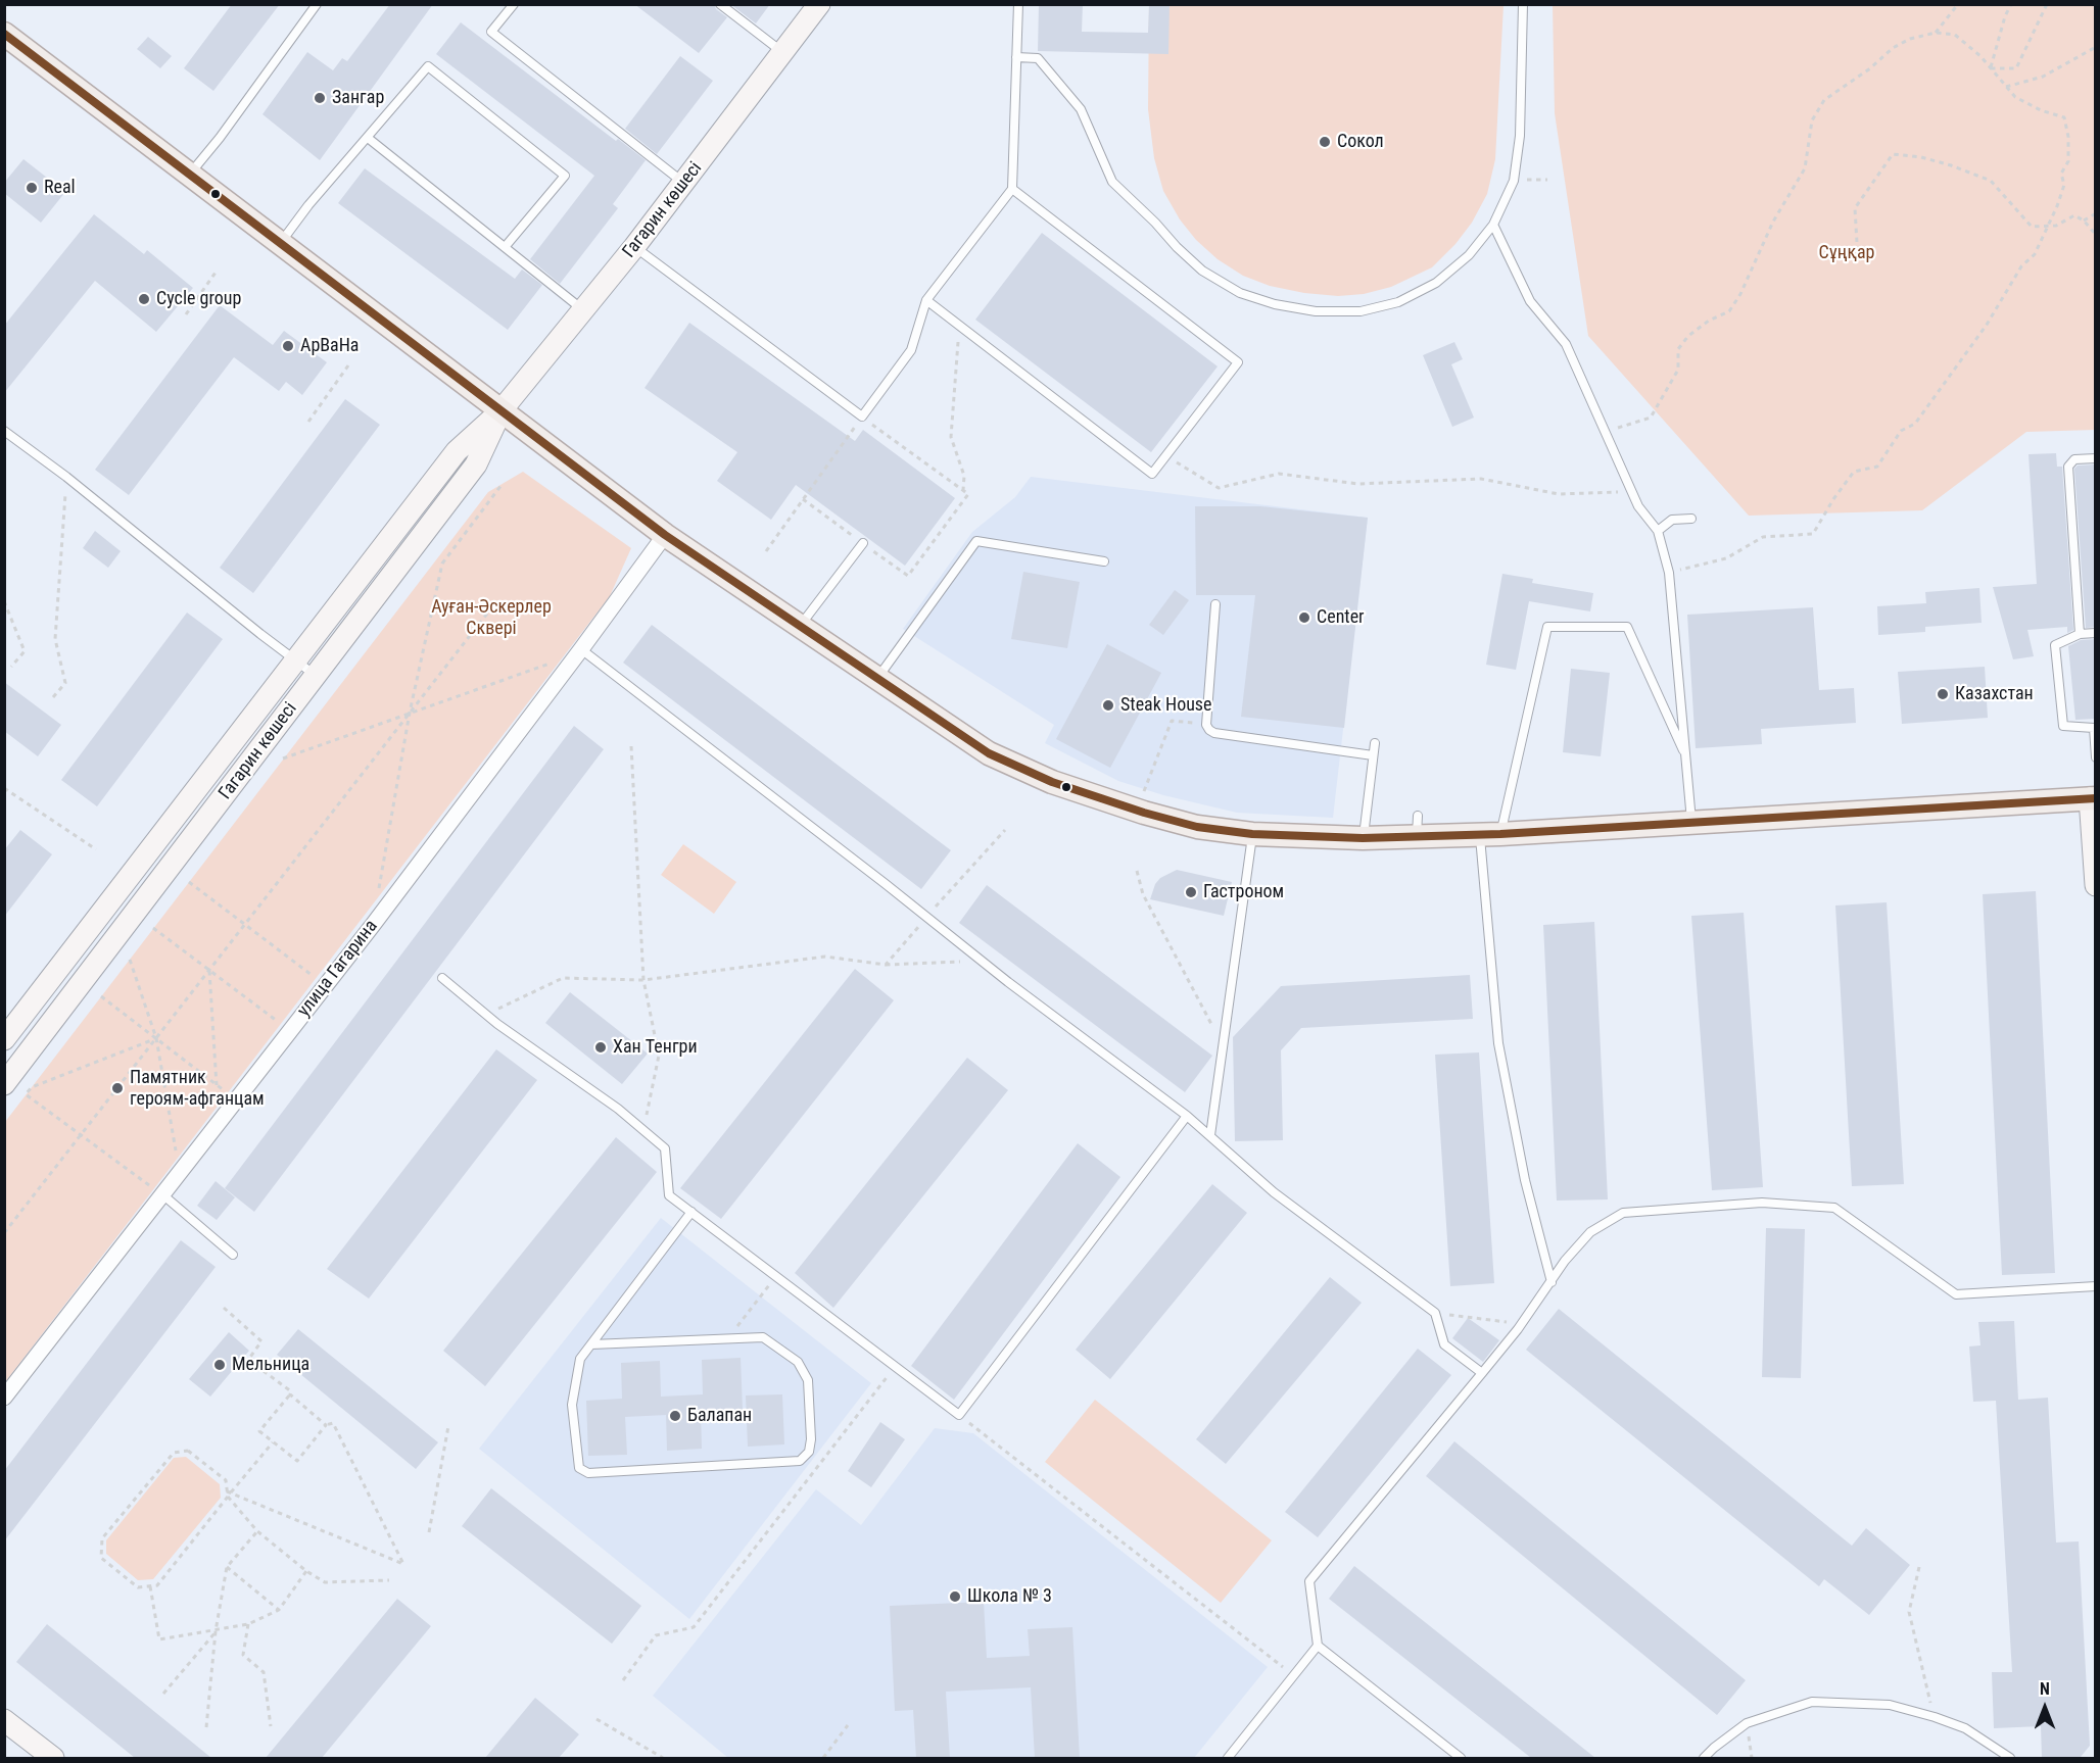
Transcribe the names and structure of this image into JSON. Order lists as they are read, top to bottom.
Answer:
{
  "streets": {
    "street": ["Гагарин көшесі", "улица Гагарина"]
  },
  "parks": ["Сұңқар", "Ауған-Әскерлер Сквері"],
  "places": [
    "Зангар",
    "Сокол",
    "Real",
    "Cycle group",
    "АрВаНа",
    "Center",
    "Казахстан",
    "Steak House",
    "Гастроном",
    "Хан Тенгри",
    "Памятник героям-афганцам",
    "Мельница",
    "Балапан",
    "Школа № 3"
  ],
  "north": "top"
}
